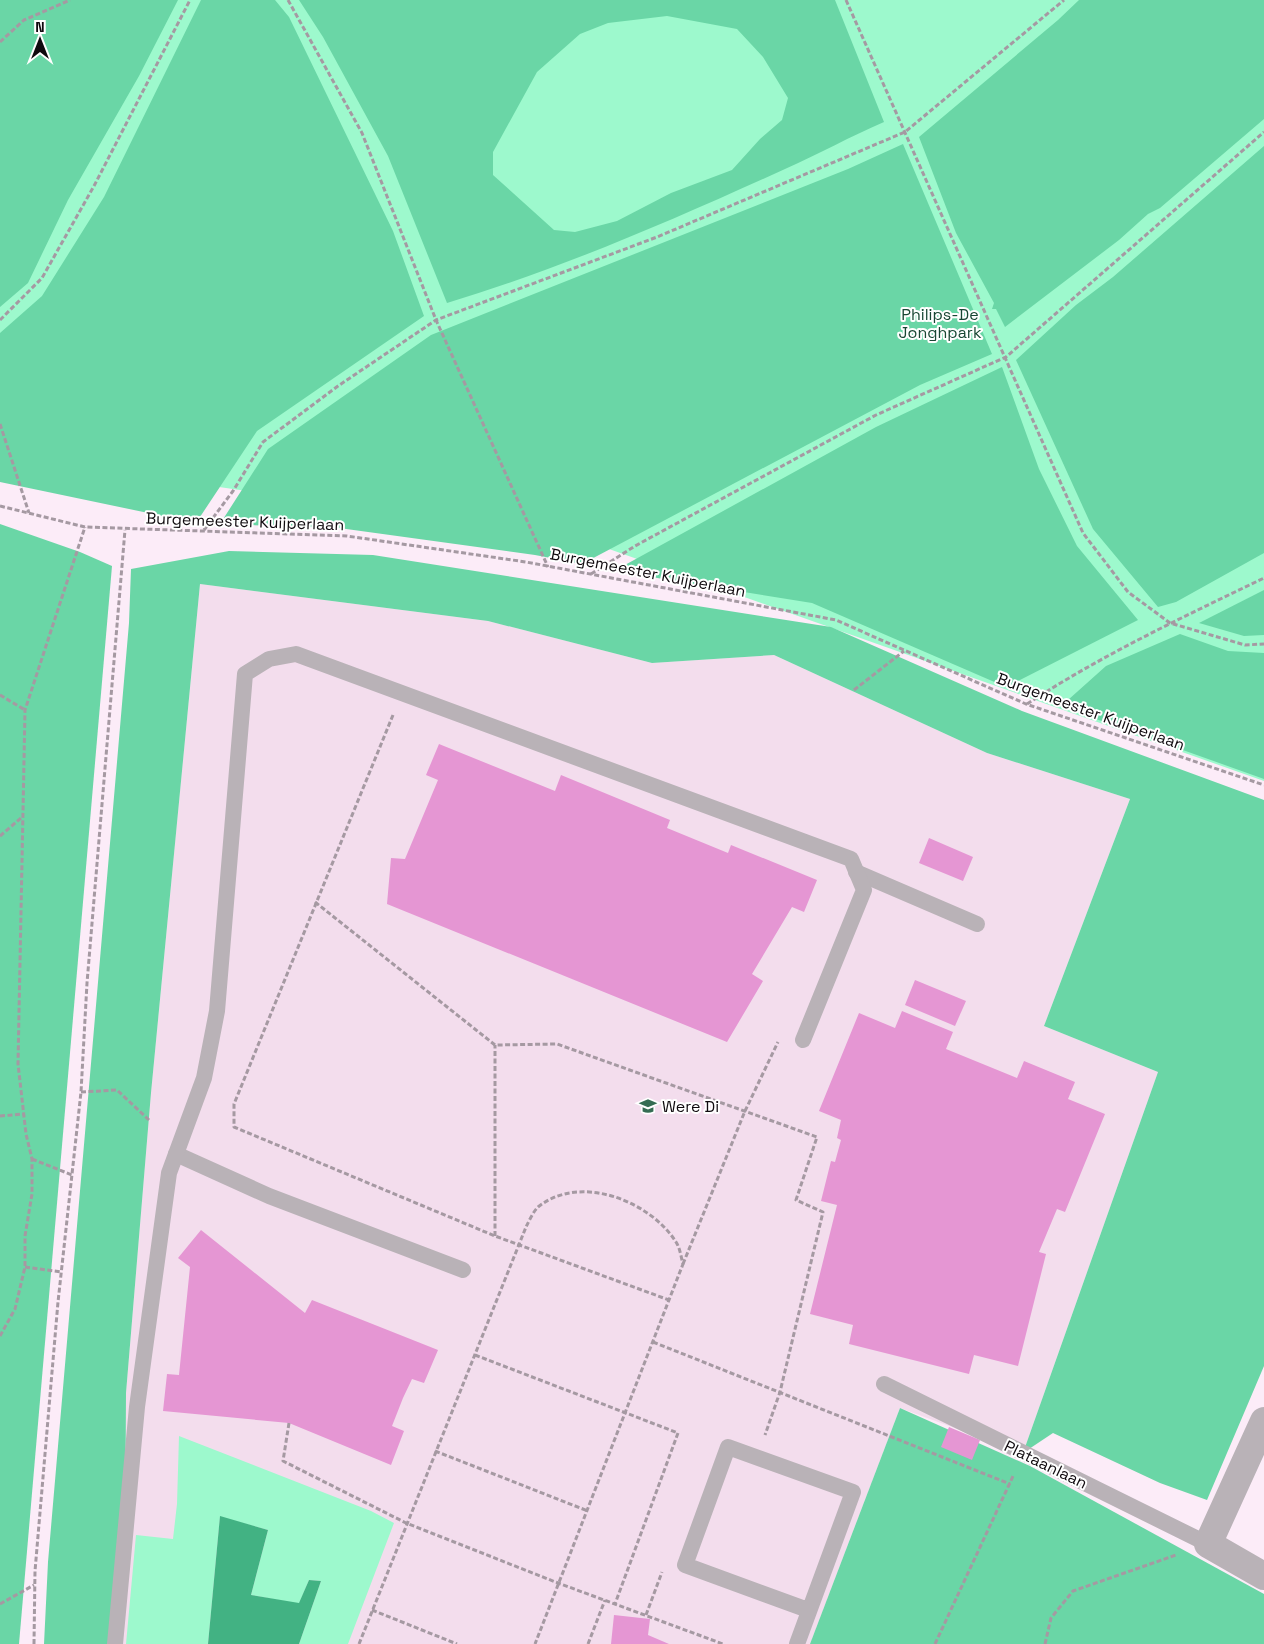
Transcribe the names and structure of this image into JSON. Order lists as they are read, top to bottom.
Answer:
{
  "streets": {
    "street": ["Plataanlaan"],
    "path": ["Burgemeester Kuijperlaan"]
  },
  "parks": ["Philips-De Jonghpark"],
  "places": {
    "school or university": ["Were Di"]
  },
  "north": "top"
}
